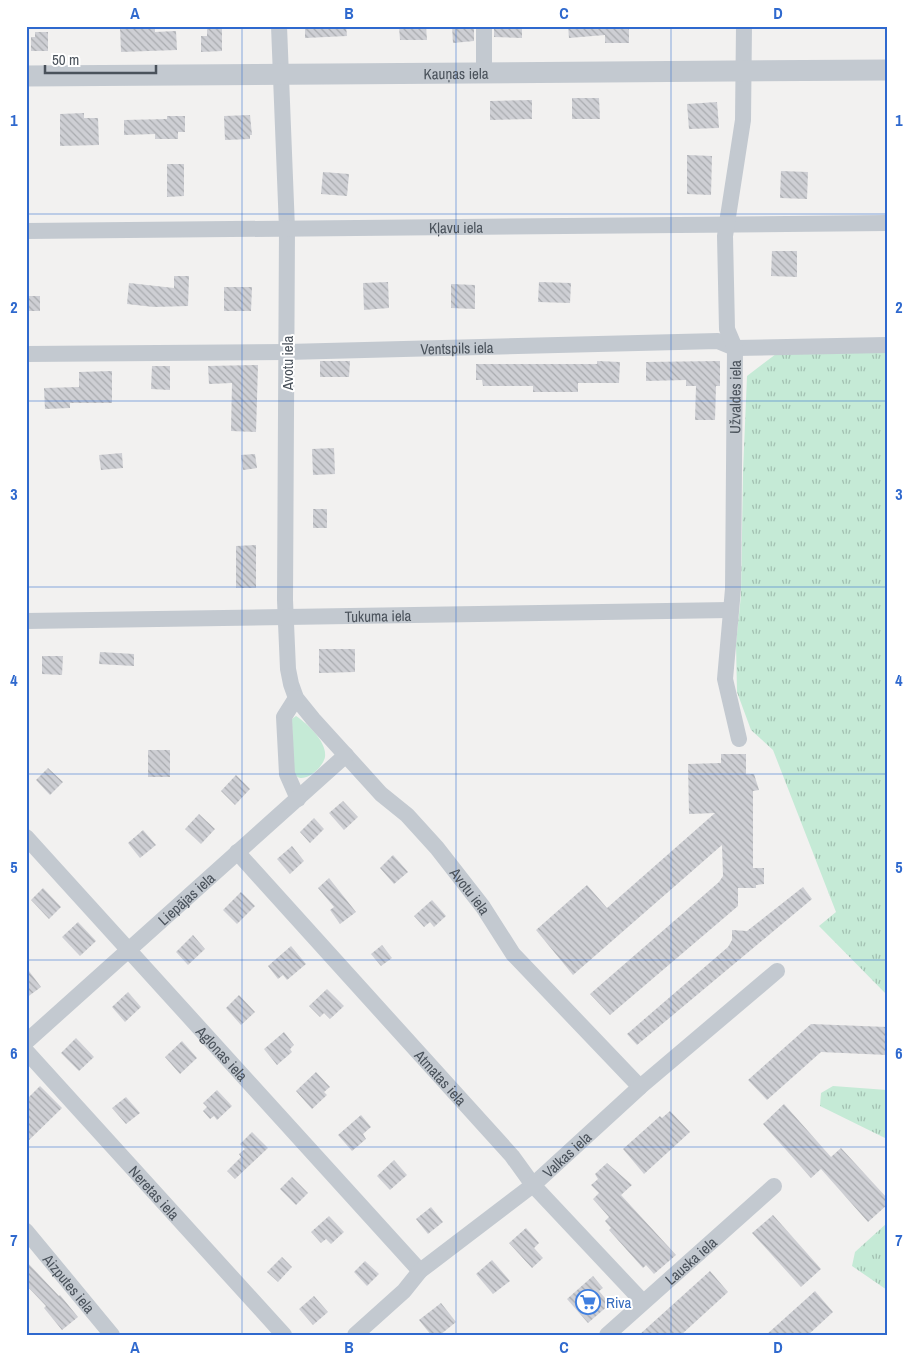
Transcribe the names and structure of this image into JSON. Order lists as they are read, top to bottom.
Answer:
{
  "streets": {
    "street": [
      "Kauņas iela",
      "Kļavu iela",
      "Ventspils iela",
      "Avotu iela",
      "Užvaldes iela",
      "Tukuma iela",
      "Liepājas iela",
      "Aglonas iela",
      "Atmatas iela",
      "Valkas iela",
      "Neretas iela",
      "Lauska iela",
      "Aizputes iela"
    ]
  },
  "crossings": [
    ["Kauņas iela", "Avotu iela"],
    ["Kauņas iela", "Užvaldes iela"],
    ["Kļavu iela", "Avotu iela"],
    ["Kļavu iela", "Užvaldes iela"],
    ["Ventspils iela", "Avotu iela"],
    ["Ventspils iela", "Užvaldes iela"],
    ["Avotu iela", "Tukuma iela"],
    ["Avotu iela", "Liepājas iela"],
    ["Avotu iela", "Valkas iela"],
    ["Užvaldes iela", "Tukuma iela"],
    ["Liepājas iela", "Aglonas iela"],
    ["Liepājas iela", "Atmatas iela"],
    ["Aglonas iela", "Valkas iela"],
    ["Atmatas iela", "Valkas iela"],
    ["Atmatas iela", "Lauska iela"]
  ],
  "places": {
    "supermarket": ["Riva"]
  },
  "scale_bar": "50 m",
  "grid": {
    "columns": [
      "A",
      "B",
      "C",
      "D"
    ],
    "rows": [
      "1",
      "2",
      "3",
      "4",
      "5",
      "6",
      "7"
    ]
  }
}
